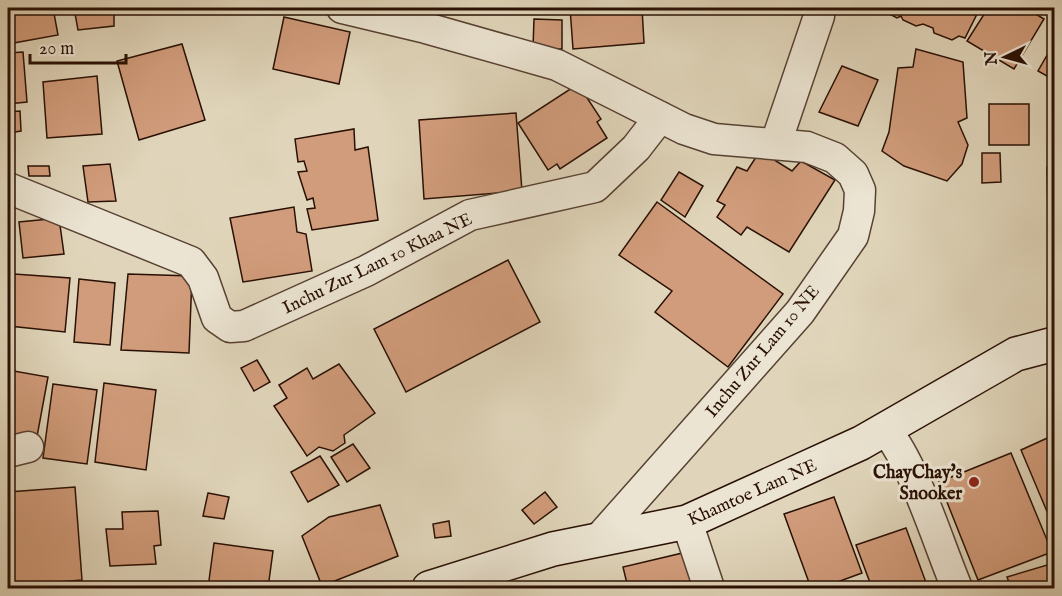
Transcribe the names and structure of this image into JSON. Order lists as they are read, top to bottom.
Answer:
{
  "streets": {
    "main road": ["Khamtoe Lam NE"],
    "street": ["Inchu Zur Lam 10 Khaa NE", "Inchu Zur Lam 10 NE"]
  },
  "crossings": [
    ["Inchu Zur Lam 10 Khaa NE", "Inchu Zur Lam 10 NE"],
    ["Inchu Zur Lam 10 NE", "Khamtoe Lam NE"]
  ],
  "places": ["ChayChay's Snooker"],
  "scale_bar": "20 m",
  "north": "left"
}
